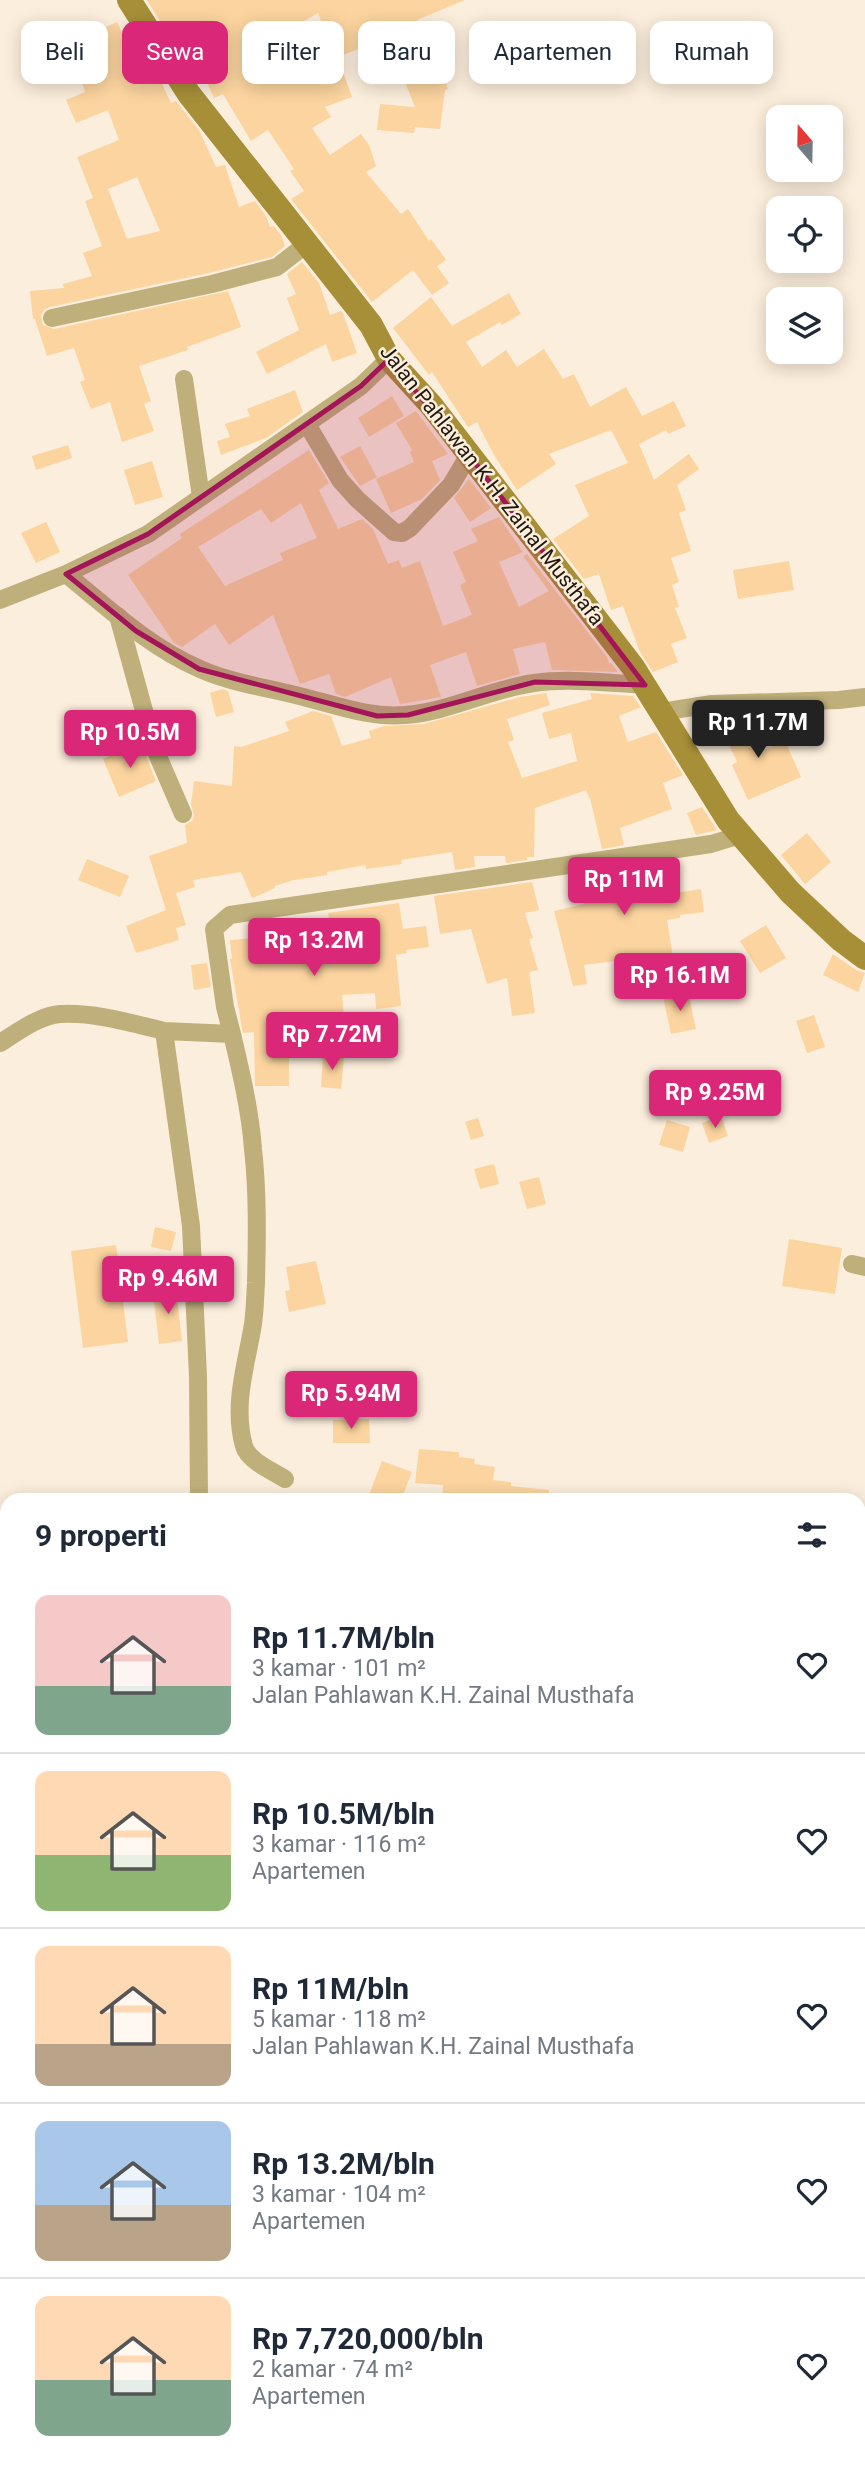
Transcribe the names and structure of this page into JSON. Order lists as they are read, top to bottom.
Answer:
{
  "streets": {
    "street": ["Jalan Pahlawan K.H. Zainal Musthafa"]
  },
  "north": "top",
  "page": {
    "chip": [
      "Beli",
      "Sewa",
      "Filter",
      "Baru",
      "Apartemen",
      "Rumah"
    ],
    "price": [
      "Rp 11.7M",
      "Rp 10.5M",
      "Rp 11M",
      "Rp 13.2M",
      "Rp 16.1M",
      "Rp 7.72M",
      "Rp 9.25M",
      "Rp 9.46M",
      "Rp 5.94M"
    ],
    "heading": "9 properti",
    "list": [
      {
        "name": "Rp 11.7M/bln",
        "note": "3 kamar · 101 m² · Jalan Pahlawan K.H. Zainal Musthafa"
      },
      {
        "name": "Rp 10.5M/bln",
        "note": "3 kamar · 116 m² · Apartemen"
      },
      {
        "name": "Rp 11M/bln",
        "note": "5 kamar · 118 m² · Jalan Pahlawan K.H. Zainal Musthafa"
      },
      {
        "name": "Rp 13.2M/bln",
        "note": "3 kamar · 104 m² · Apartemen"
      },
      {
        "name": "Rp 7,720,000/bln",
        "note": "2 kamar · 74 m² · Apartemen"
      }
    ]
  }
}
